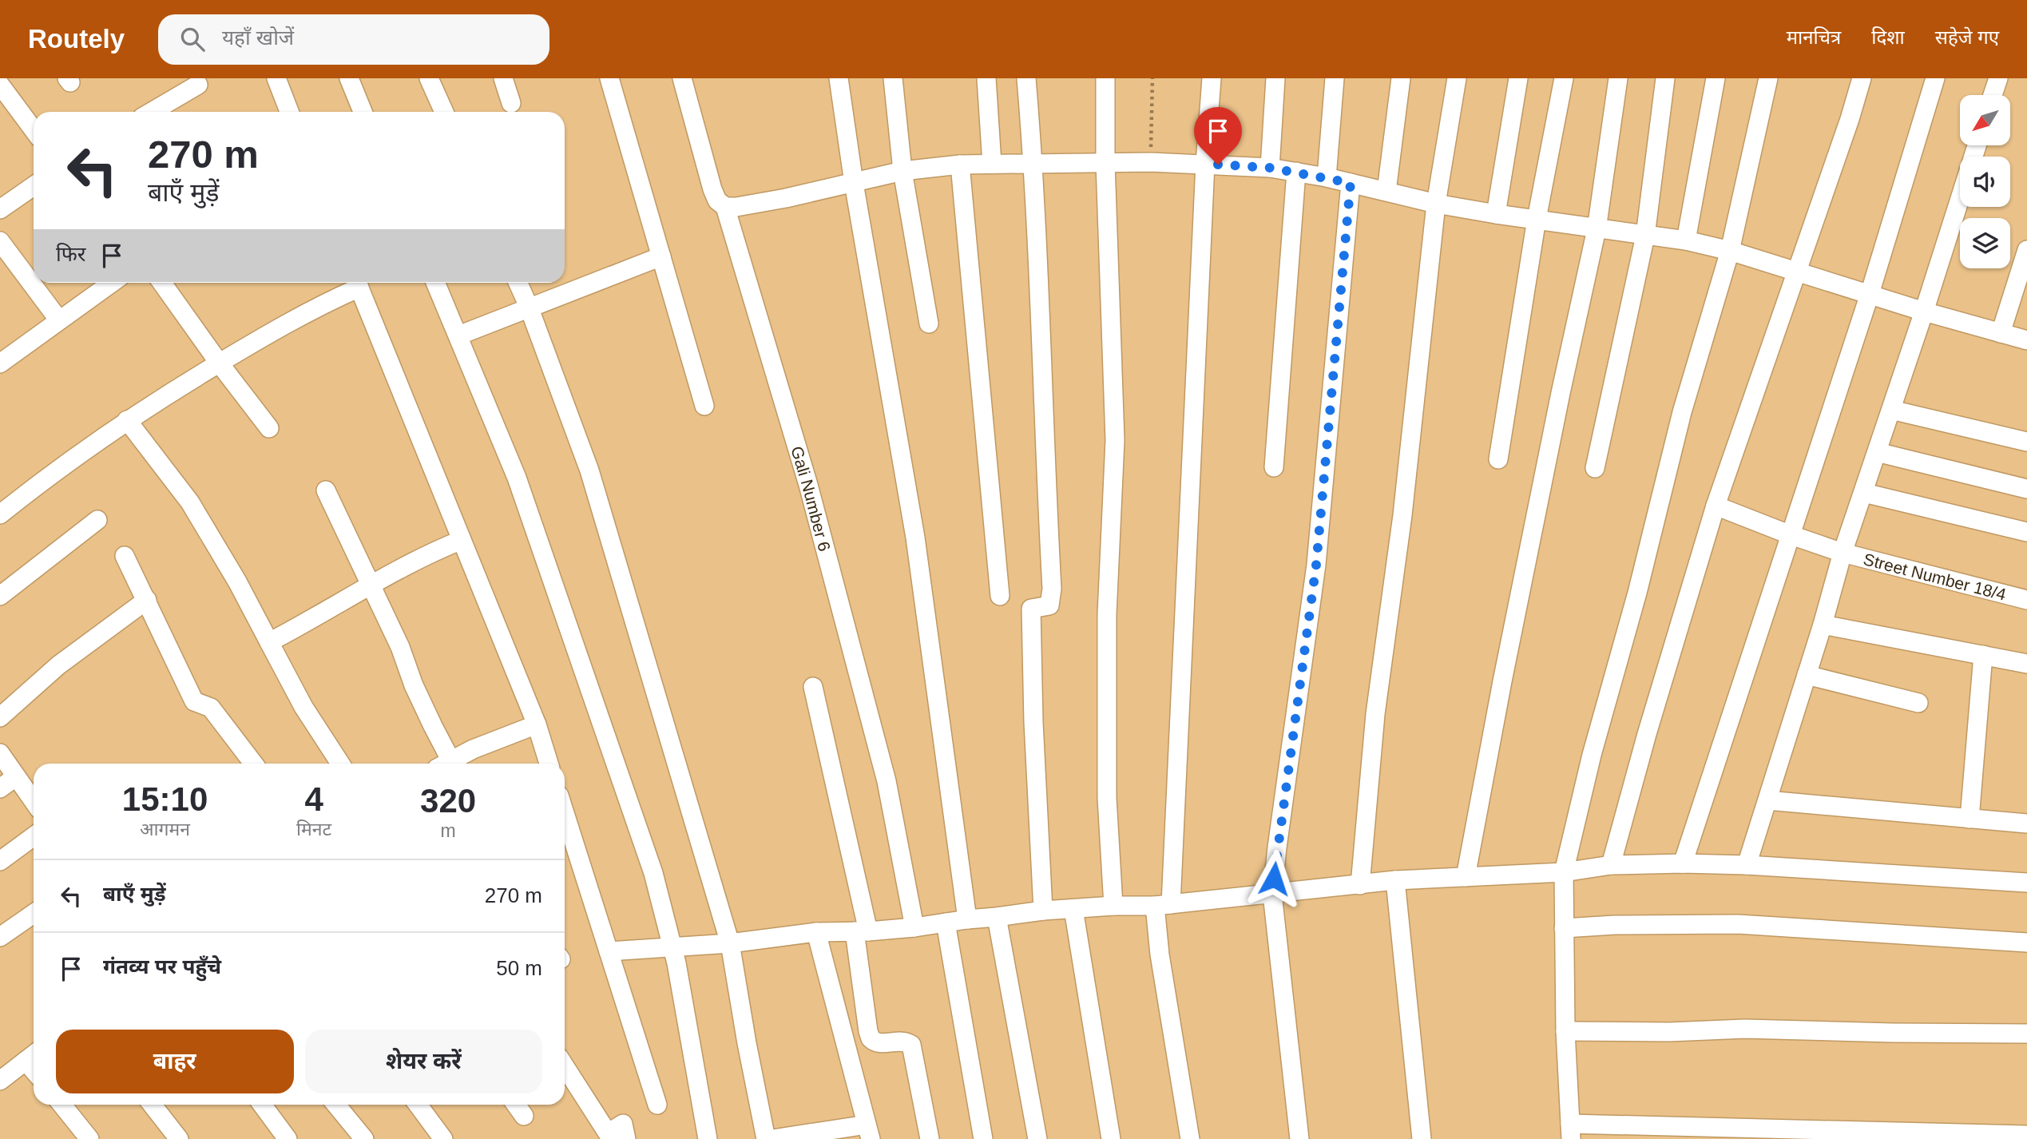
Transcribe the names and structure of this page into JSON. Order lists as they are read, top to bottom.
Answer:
{
  "streets": {
    "street": ["Gali Number 6", "Street Number 18/4"]
  },
  "north": "bottom left",
  "page": {
    "header": "Routely",
    "search": "यहाँ खोजें",
    "nav": ["मानचित्र", "दिशा", "सहेजे गए"],
    "turn": ["270 m", "बाएँ मुड़ें"],
    "then": "फिर",
    "eta": [
      "15:10",
      "आगमन",
      "4",
      "मिनट",
      "320",
      "m"
    ],
    "list": [
      {
        "name": "बाएँ मुड़ें",
        "value": "270 m"
      },
      {
        "name": "गंतव्य पर पहुँचे",
        "value": "50 m"
      }
    ],
    "buttons": ["बाहर", "शेयर करें"]
  }
}
